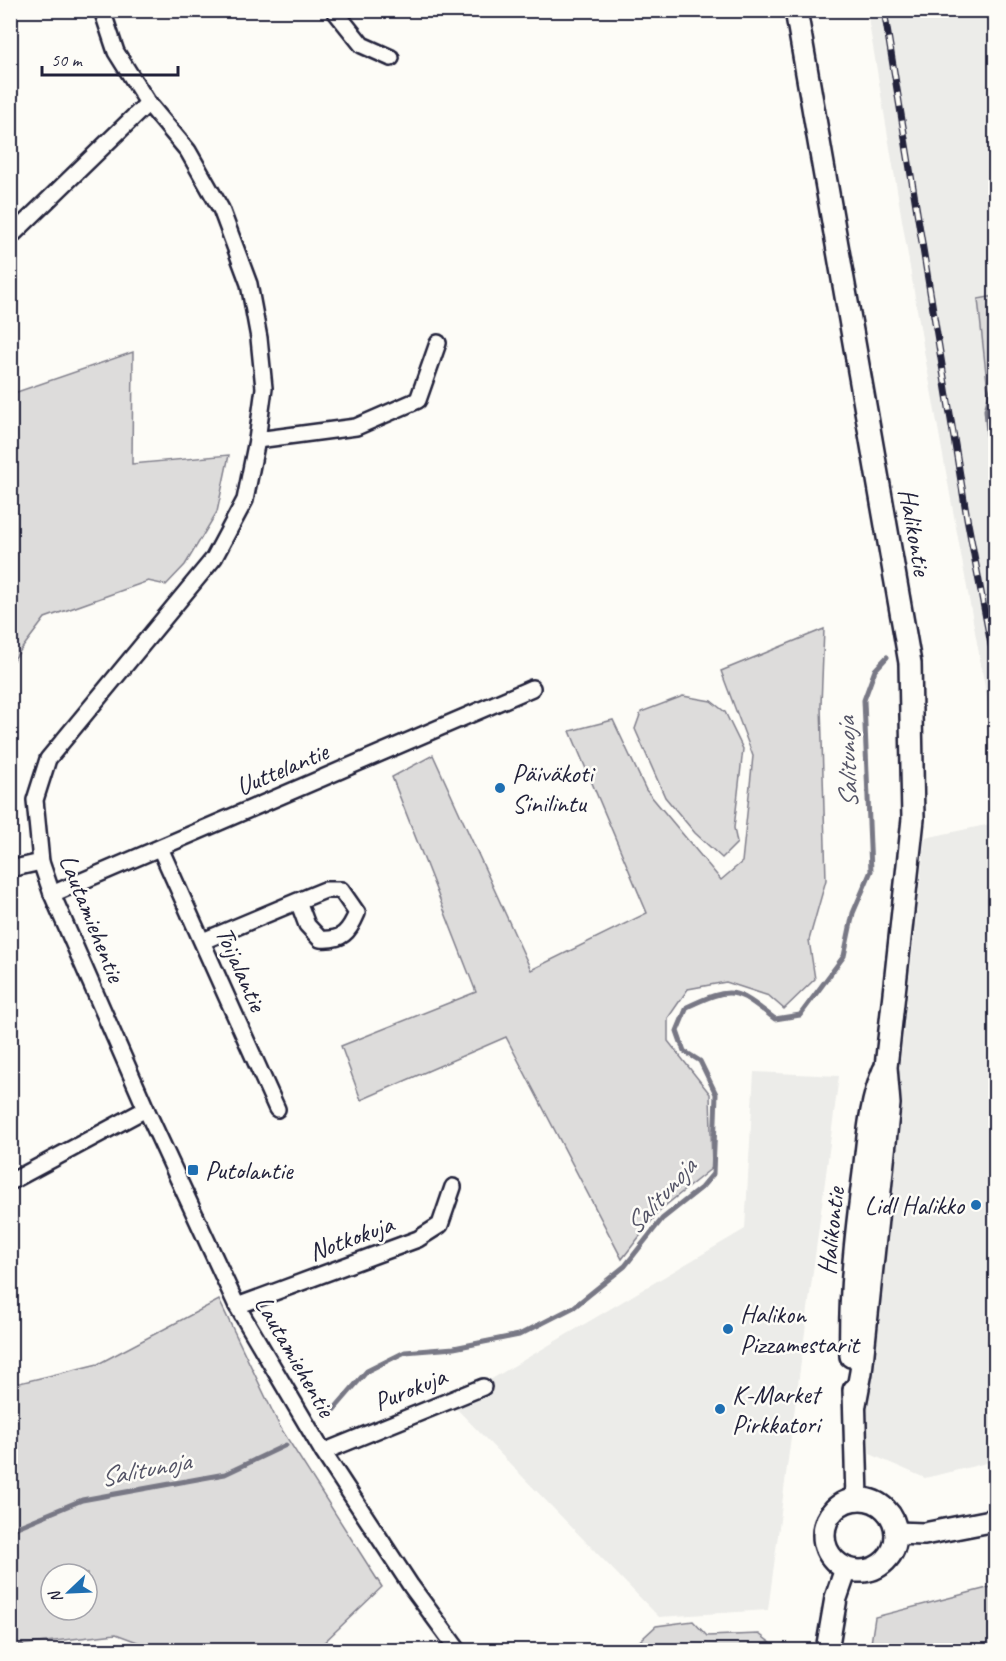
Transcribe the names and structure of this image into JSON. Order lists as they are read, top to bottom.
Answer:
{
  "streets": {
    "main road": ["Halikontie"],
    "street": [
      "Uuttelantie",
      "Lautamiehentie",
      "Toijalantie",
      "Notkokuja",
      "Purokuja"
    ]
  },
  "crossings": [
    ["Uuttelantie", "Lautamiehentie"],
    ["Uuttelantie", "Toijalantie"],
    ["Lautamiehentie", "Notkokuja"],
    ["Lautamiehentie", "Purokuja"]
  ],
  "water": ["Salitunoja"],
  "places": {
    "other": [
      "Päiväkoti Sinilintu",
      "Lidl Halikko",
      "Halikon Pizzamestarit",
      "K-Market Pirkkatori"
    ],
    "transit": ["Putolantie"]
  },
  "scale_bar": "50 m",
  "north": "bottom left"
}
